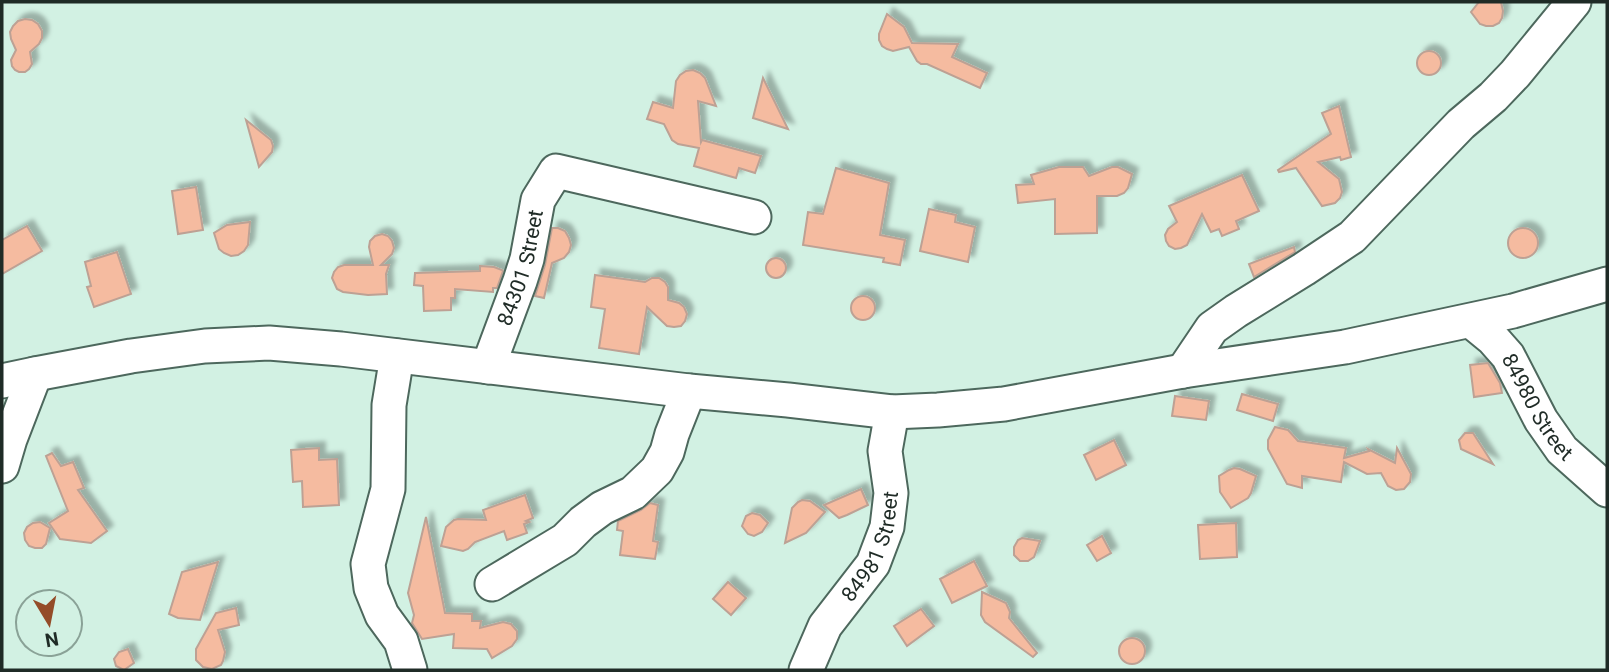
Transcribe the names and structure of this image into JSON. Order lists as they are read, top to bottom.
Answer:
{
  "streets": {
    "street": ["84301 Street", "84980 Street", "84981 Street"]
  },
  "north": "bottom"
}
